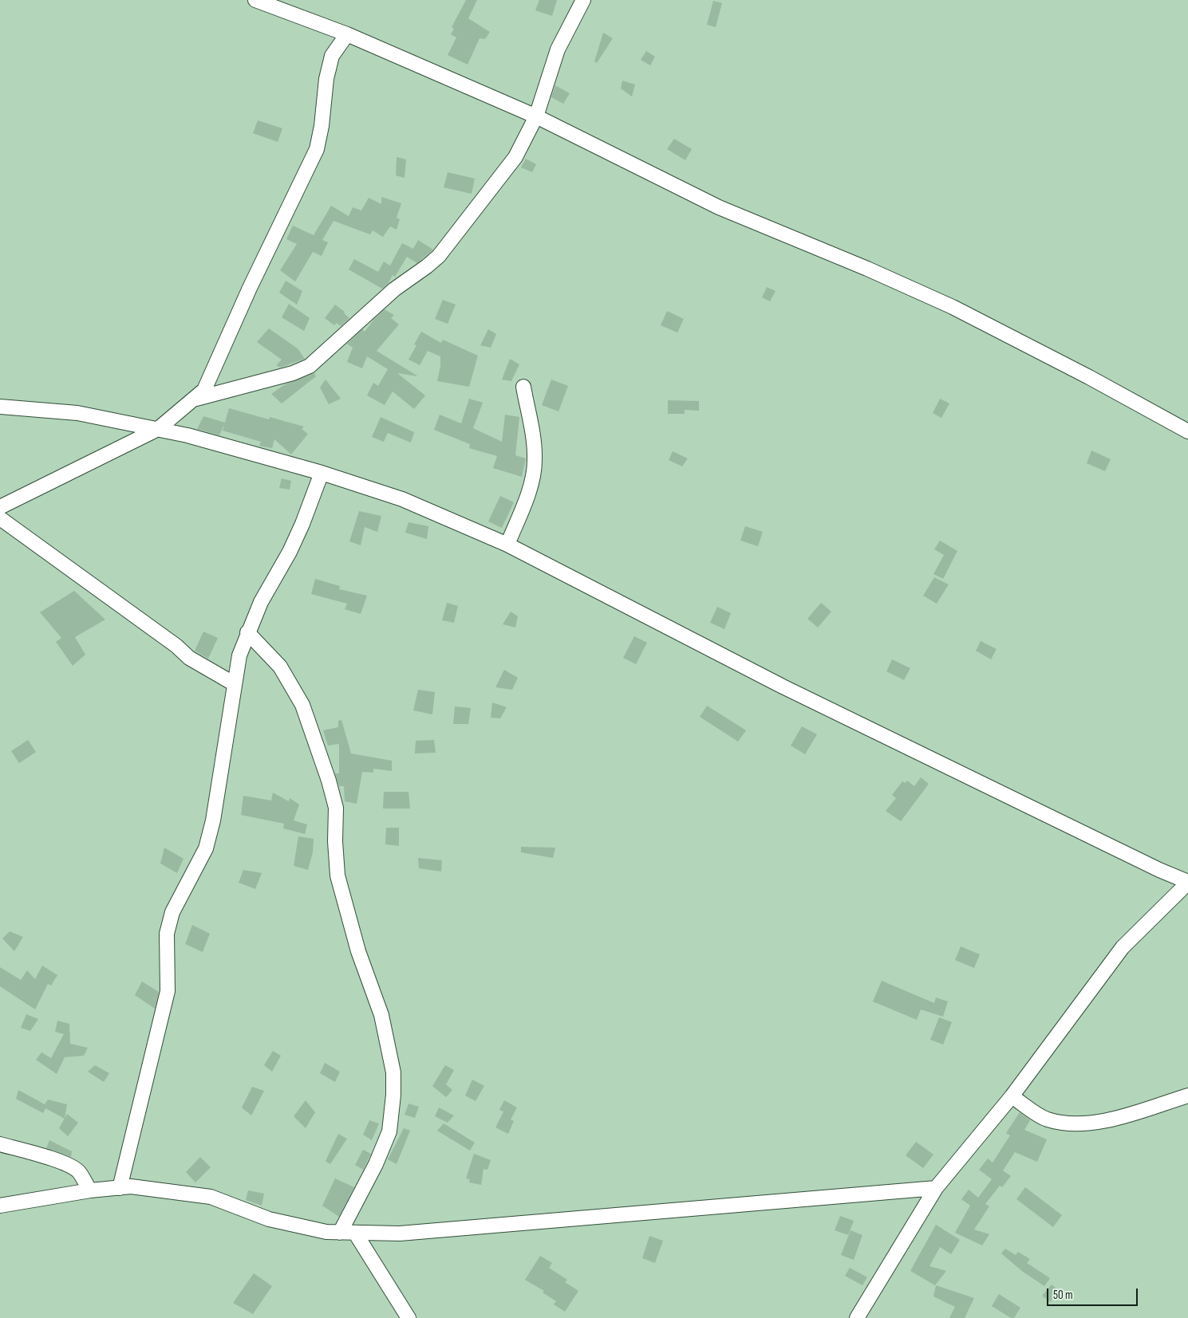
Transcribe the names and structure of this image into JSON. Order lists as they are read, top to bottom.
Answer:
{
  "scale_bar": "50 m"
}
